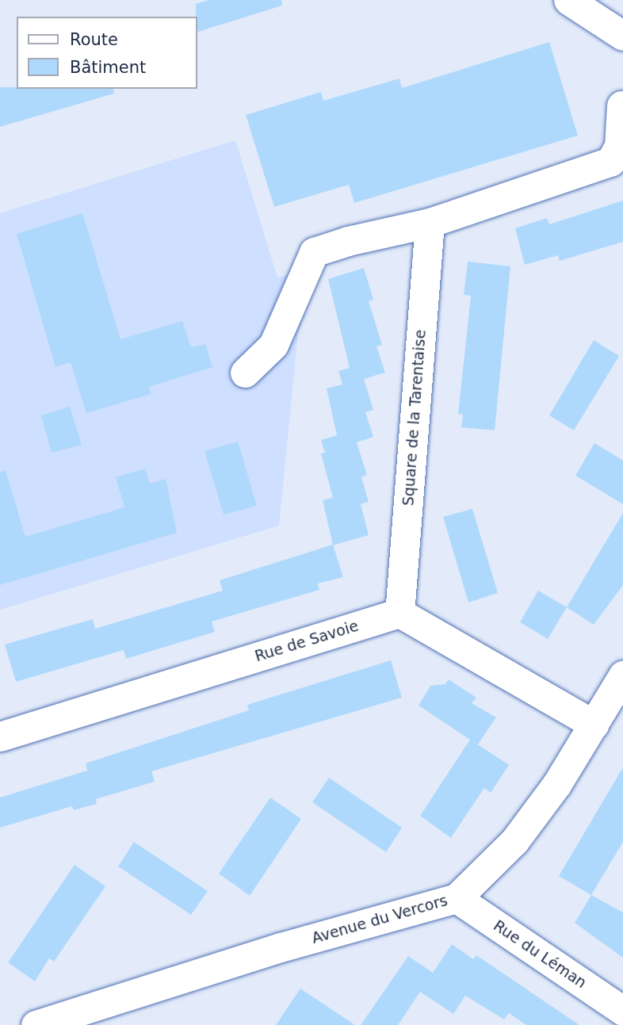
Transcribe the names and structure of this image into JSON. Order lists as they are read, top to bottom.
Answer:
{
  "streets": {
    "street": [
      "Square de la Tarentaise",
      "Rue de Savoie",
      "Avenue du Vercors",
      "Rue du Léman"
    ]
  },
  "crossings": [
    ["Square de la Tarentaise", "Rue de Savoie"],
    ["Avenue du Vercors", "Rue du Léman"]
  ],
  "legend": ["Route", "Bâtiment"]
}
